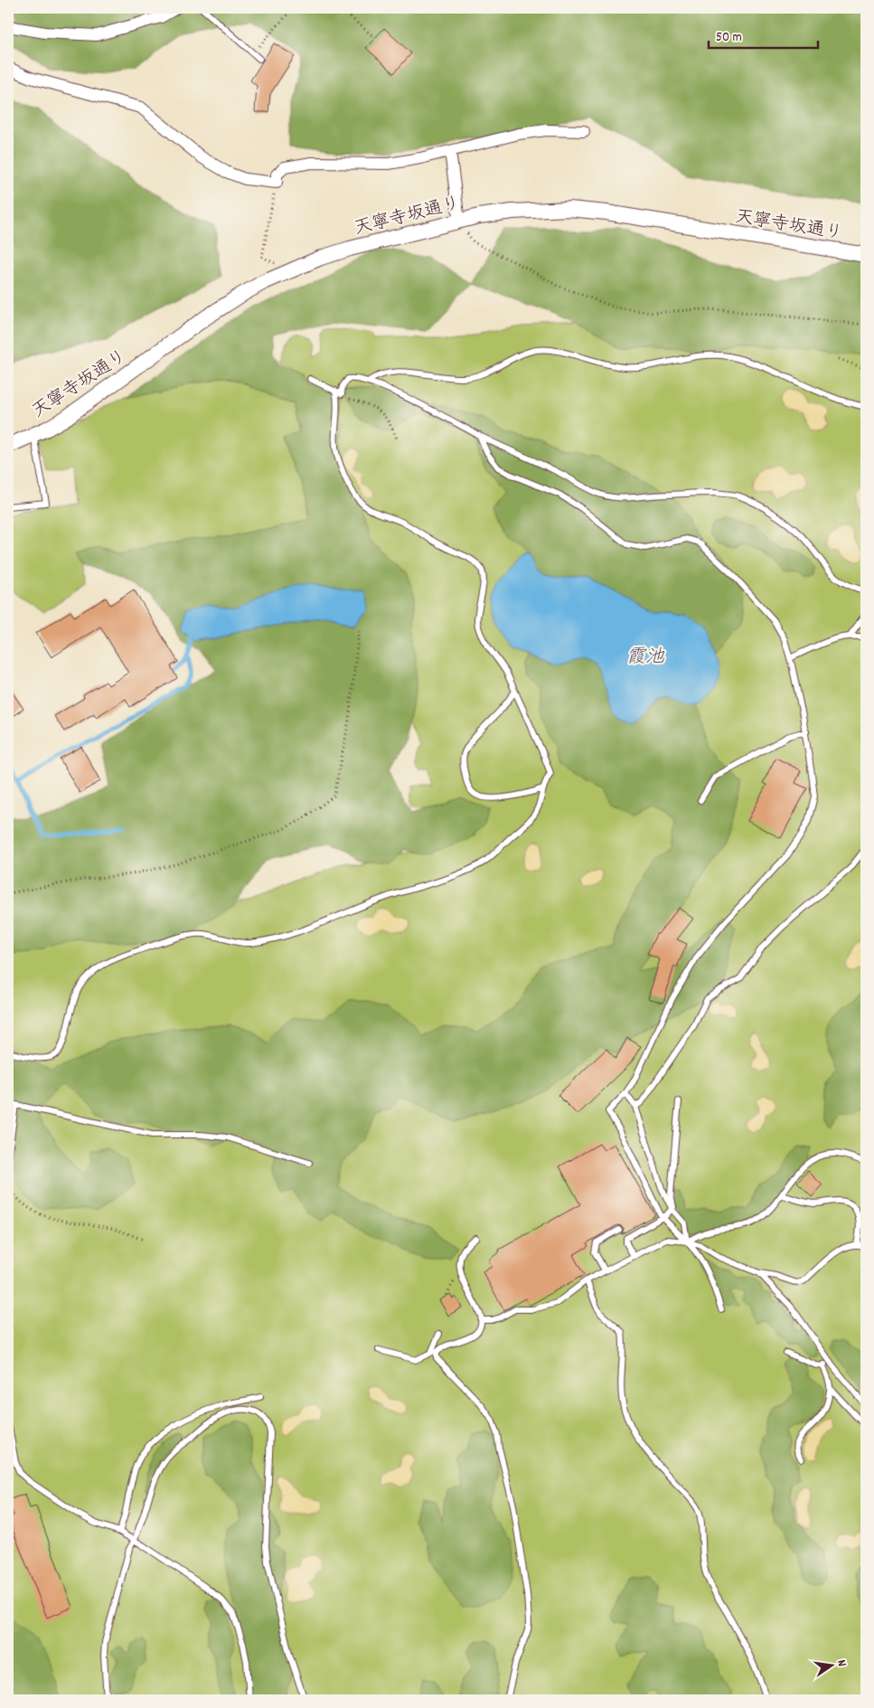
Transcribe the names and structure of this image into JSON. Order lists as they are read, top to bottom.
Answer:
{
  "streets": {
    "street": ["天寧寺坂通り"]
  },
  "water": ["霞池"],
  "scale_bar": "50 m",
  "north": "right"
}
